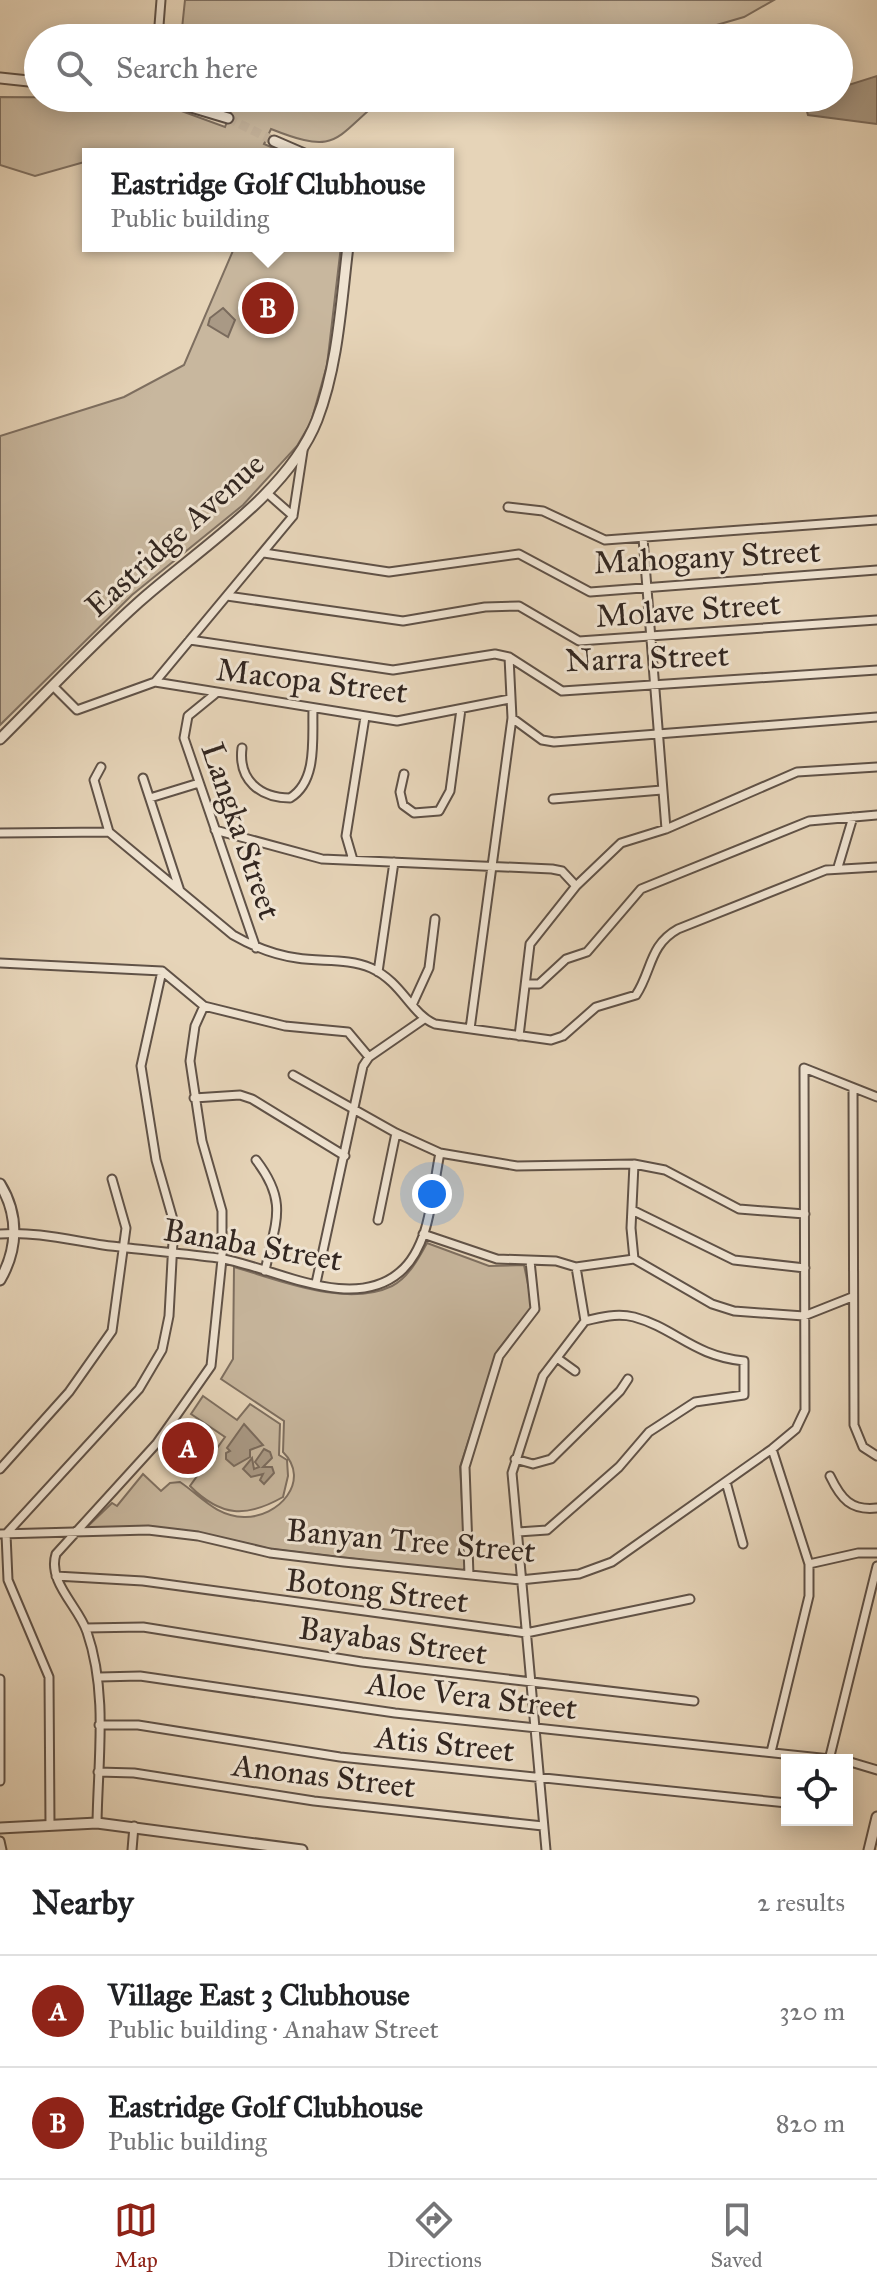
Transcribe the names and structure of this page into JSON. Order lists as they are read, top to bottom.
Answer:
{
  "streets": {
    "street": [
      "Eastridge Avenue",
      "Mahogany Street",
      "Molave Street",
      "Narra Street",
      "Macopa Street",
      "Langka Street",
      "Banaba Street",
      "Banyan Tree Street",
      "Botong Street",
      "Bayabas Street",
      "Aloe Vera Street",
      "Atis Street",
      "Anonas Street"
    ]
  },
  "crossings": [
    ["Macopa Street", "Langka Street"]
  ],
  "page": {
    "search": "Search here",
    "popup": ["Eastridge Golf Clubhouse", "Public building"],
    "pins": ["B", "A"],
    "heading": ["Nearby", "2 results"],
    "list": [
      {
        "mark": "A",
        "name": "Village East 3 Clubhouse",
        "note": "Public building · Anahaw Street",
        "value": "320 m"
      },
      {
        "mark": "B",
        "name": "Eastridge Golf Clubhouse",
        "note": "Public building",
        "value": "820 m"
      }
    ],
    "nav": ["Map", "Directions", "Saved"]
  }
}
